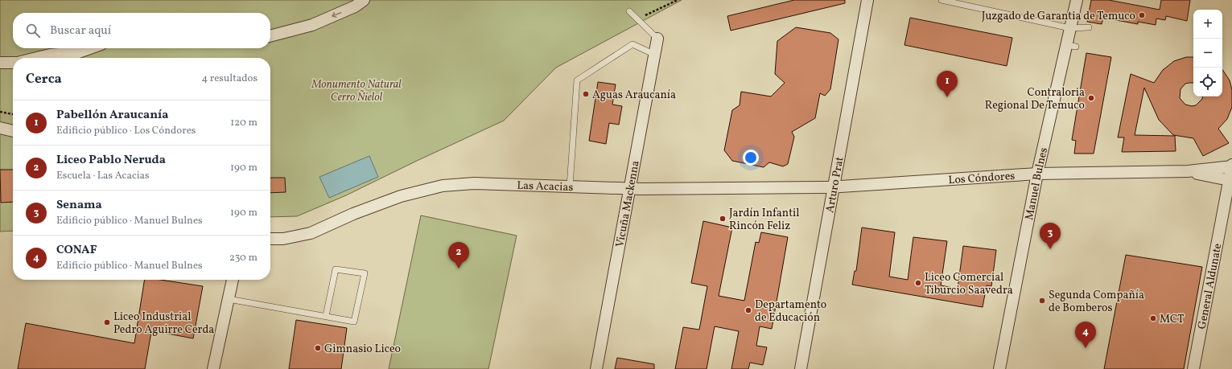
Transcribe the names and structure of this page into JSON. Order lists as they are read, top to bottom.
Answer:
{
  "streets": {
    "street": [
      "Los Cóndores",
      "Manuel Bulnes",
      "Arturo Prat",
      "Las Acacias",
      "Vicuña Mackenna",
      "General Aldunate"
    ]
  },
  "crossings": [
    ["Los Cóndores", "Manuel Bulnes"],
    ["Los Cóndores", "Arturo Prat"],
    ["Los Cóndores", "Las Acacias"],
    ["Los Cóndores", "General Aldunate"],
    ["Arturo Prat", "Las Acacias"],
    ["Las Acacias", "Vicuña Mackenna"]
  ],
  "parks": ["Monumento Natural Cerro Ñielol"],
  "places": [
    "Juzgado de Garantia de Temuco",
    "Aguas Araucanía",
    "Contraloria Regional De Temuco",
    "Jardín Infantil Rincón Feliz",
    "Liceo Comercial Tiburcio Saavedra",
    "Segunda Compañía de Bomberos",
    "Departamento de Educación",
    "MCT",
    "Liceo Industrial Pedro Aguirre Cerda",
    "Gimnasio Liceo"
  ],
  "page": {
    "map_buttons": ["+", "−"],
    "search": "Buscar aquí",
    "heading": ["Cerca", "4 resultados"],
    "pins": [
      "1",
      "3",
      "2",
      "4"
    ],
    "list": [
      {
        "mark": "1",
        "name": "Pabellón Araucanía",
        "note": "Edificio público · Los Cóndores",
        "value": "120 m"
      },
      {
        "mark": "2",
        "name": "Liceo Pablo Neruda",
        "note": "Escuela · Las Acacias",
        "value": "190 m"
      },
      {
        "mark": "3",
        "name": "Senama",
        "note": "Edificio público · Manuel Bulnes",
        "value": "190 m"
      },
      {
        "mark": "4",
        "name": "CONAF",
        "note": "Edificio público · Manuel Bulnes",
        "value": "230 m"
      }
    ]
  }
}
